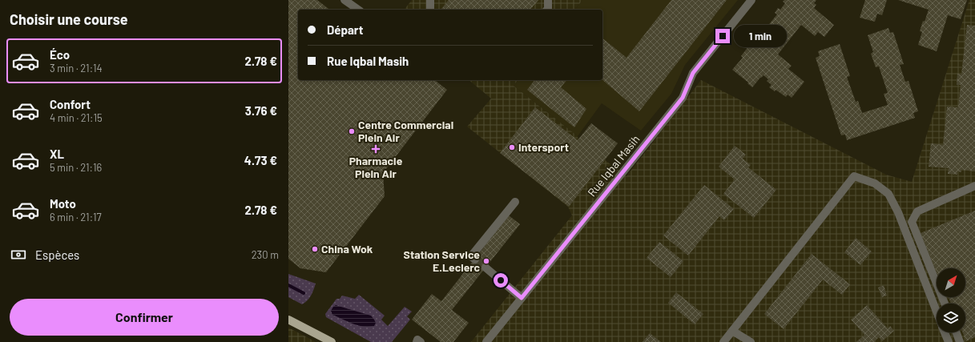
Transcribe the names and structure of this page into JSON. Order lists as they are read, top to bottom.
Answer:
{
  "streets": {
    "street": ["Rue Iqbal Masih"]
  },
  "places": {
    "other": [
      "Centre Commercial Plein Air",
      "Intersport",
      "China Wok",
      "Station Service E.Leclerc"
    ],
    "health": ["Pharmacie Plein Air"]
  },
  "north": "top right",
  "page": {
    "heading": "Choisir une course",
    "banner": ["Départ", "Rue Iqbal Masih"],
    "bubble": "1 min",
    "list": [
      {
        "name": "Éco",
        "note": "3 min · 21:14",
        "value": "2.78 €"
      },
      {
        "name": "Confort",
        "note": "4 min · 21:15",
        "value": "3.76 €"
      },
      {
        "name": "XL",
        "note": "5 min · 21:16",
        "value": "4.73 €"
      },
      {
        "name": "Moto",
        "note": "6 min · 21:17",
        "value": "2.78 €"
      }
    ],
    "pay": ["Espèces", "230 m"],
    "buttons": "Confirmer"
  }
}
